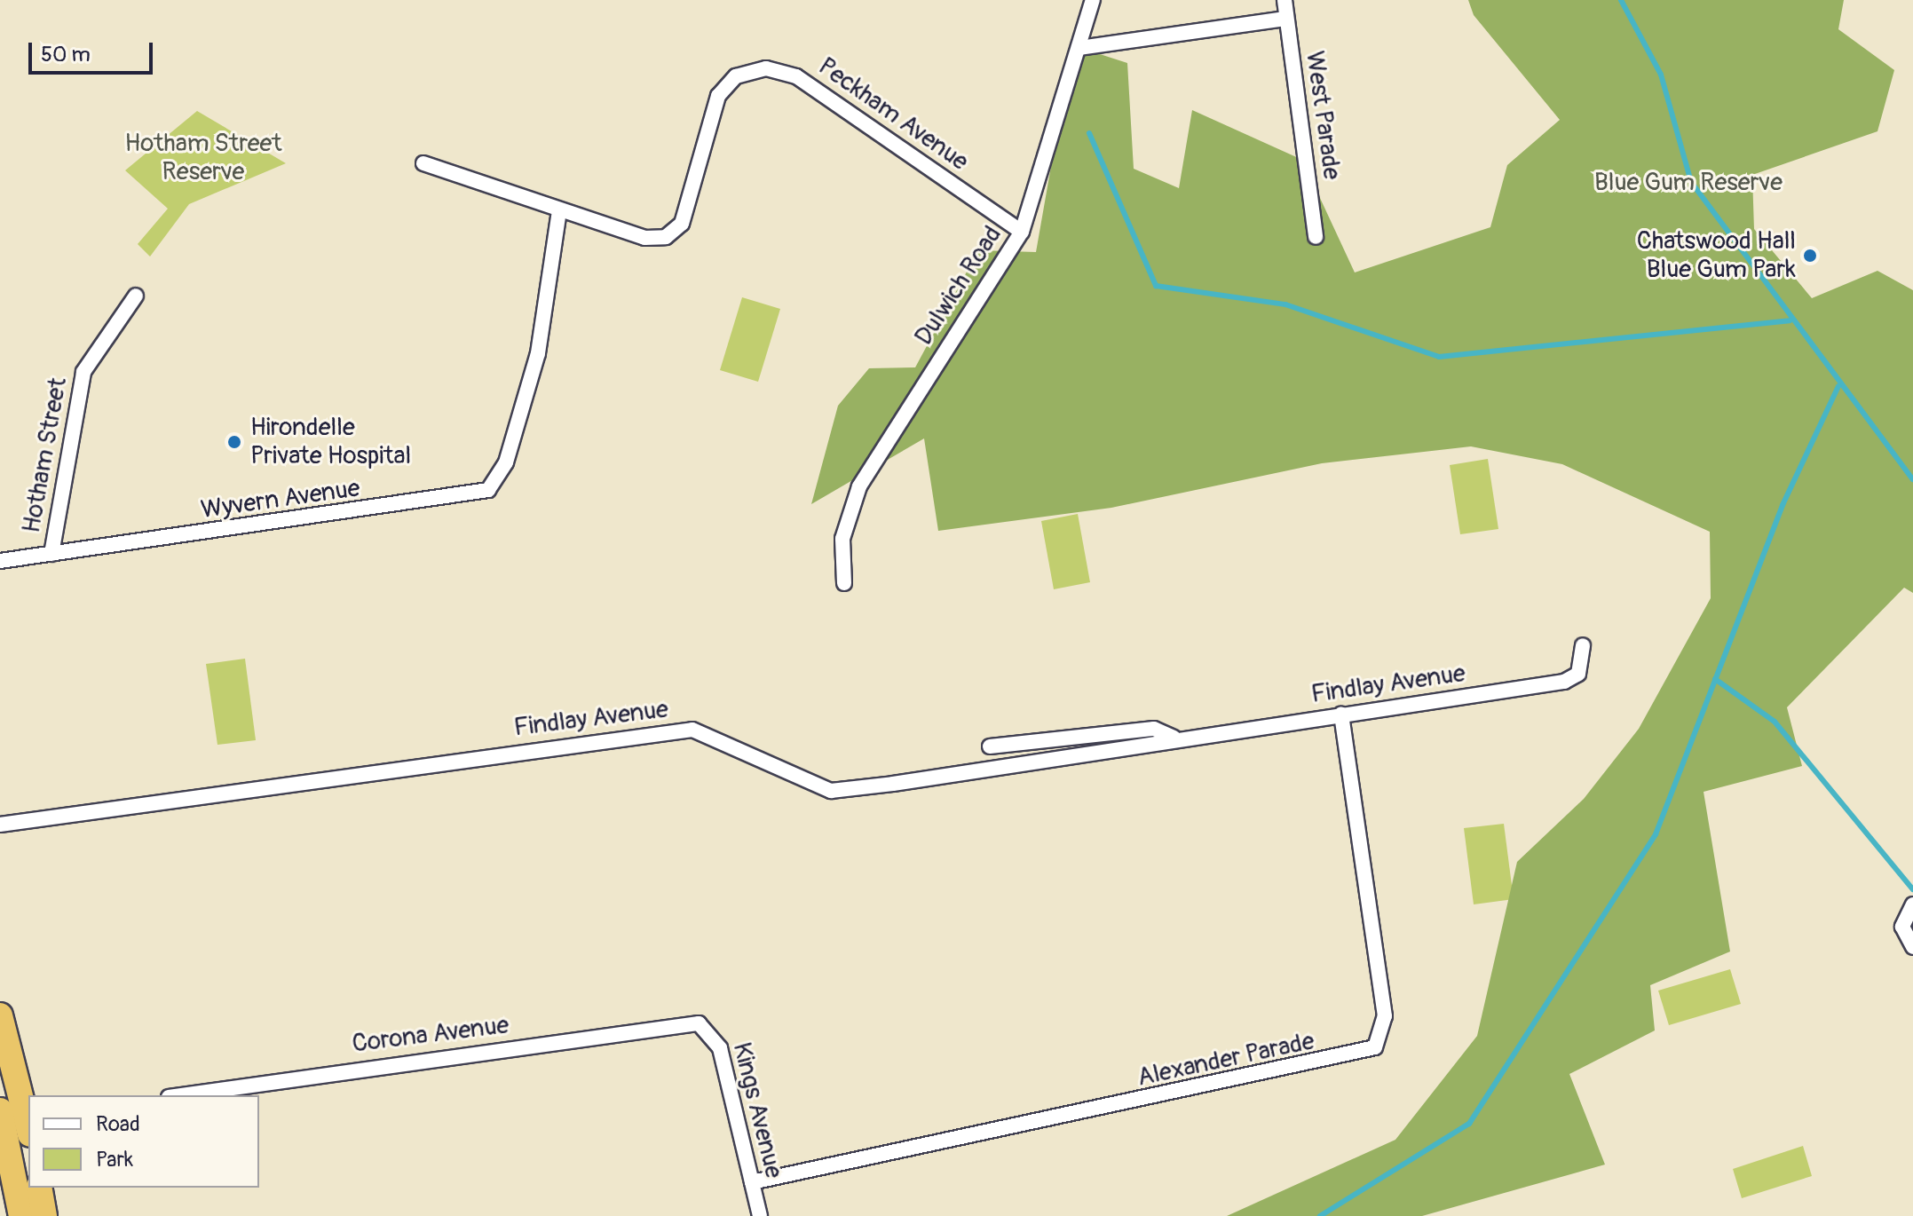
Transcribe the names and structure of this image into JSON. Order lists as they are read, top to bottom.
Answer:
{
  "streets": {
    "street": [
      "Peckham Avenue",
      "West Parade",
      "Dulwich Road",
      "Hotham Street",
      "Wyvern Avenue",
      "Findlay Avenue",
      "Corona Avenue",
      "Alexander Parade",
      "Kings Avenue"
    ]
  },
  "crossings": [
    ["Peckham Avenue", "Dulwich Road"],
    ["Peckham Avenue", "Wyvern Avenue"],
    ["Hotham Street", "Wyvern Avenue"],
    ["Findlay Avenue", "Alexander Parade"],
    ["Corona Avenue", "Kings Avenue"],
    ["Alexander Parade", "Kings Avenue"]
  ],
  "parks": ["Hotham Street Reserve", "Blue Gum Reserve"],
  "places": ["Chatswood Hall Blue Gum Park", "Hirondelle Private Hospital"],
  "legend": ["Road", "Park"],
  "scale_bar": "50 m"
}
